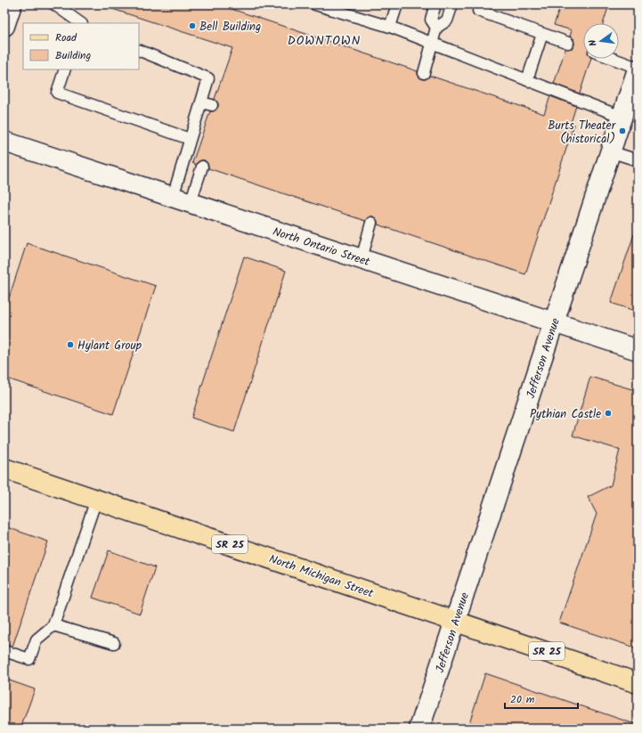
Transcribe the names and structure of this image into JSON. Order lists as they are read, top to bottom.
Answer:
{
  "streets": {
    "main road": ["SR 25", "North Michigan Street"],
    "street": ["North Ontario Street", "Jefferson Avenue"]
  },
  "crossings": [
    ["North Ontario Street", "Jefferson Avenue"],
    ["Jefferson Avenue", "North Michigan Street"]
  ],
  "districts": ["DOWNTOWN"],
  "places": [
    "Bell Building",
    "Burts Theater (historical)",
    "Hylant Group",
    "Pythian Castle"
  ],
  "legend": ["Road", "Building"],
  "scale_bar": "20 m",
  "north": "left"
}
